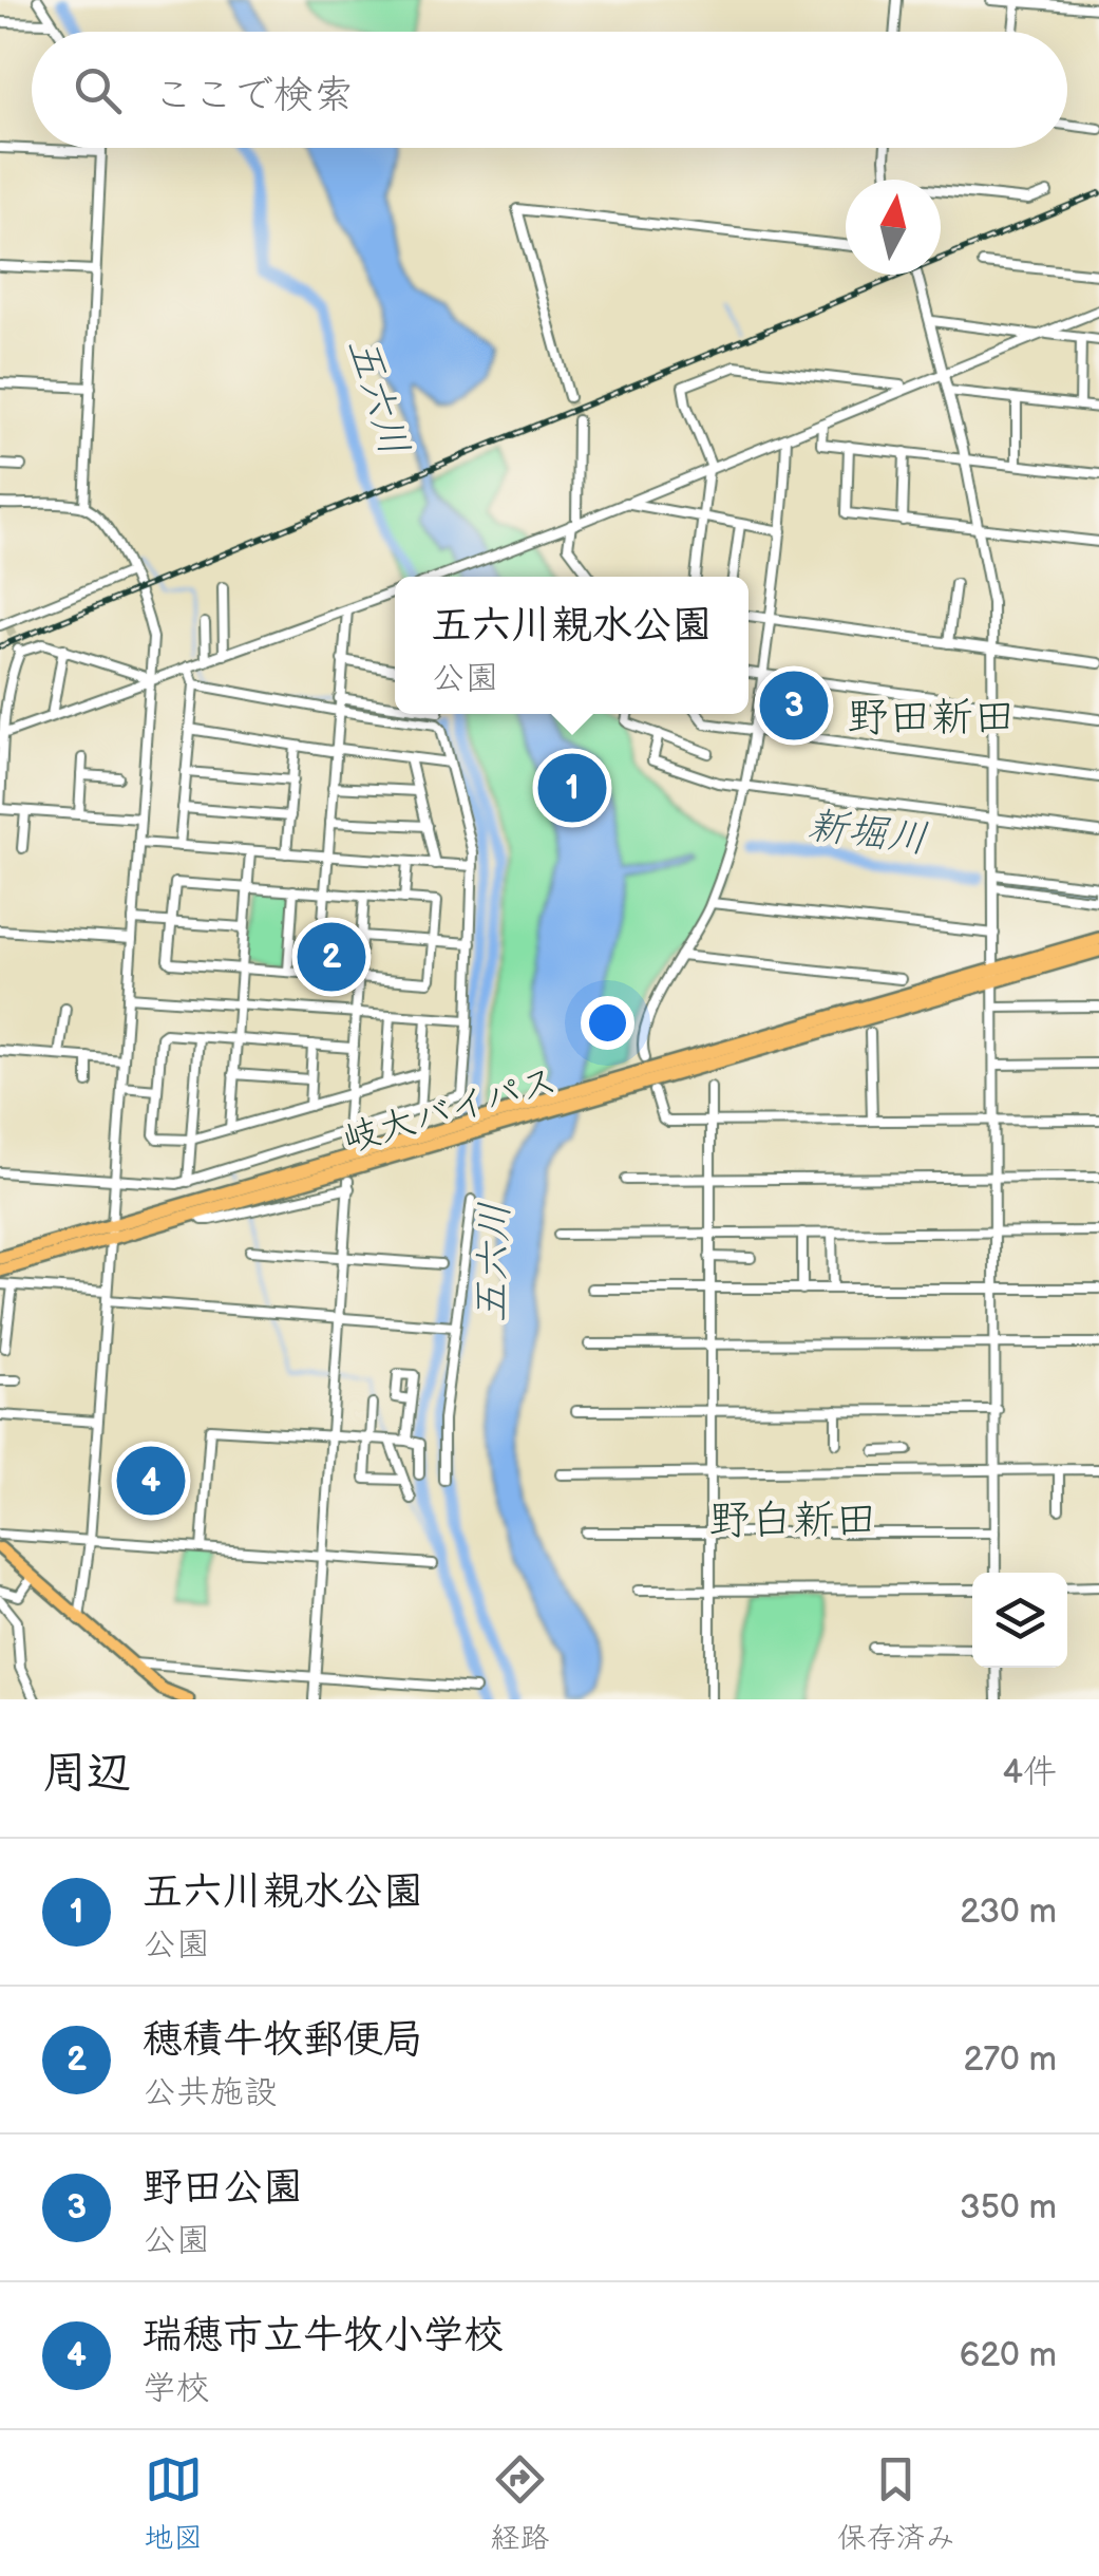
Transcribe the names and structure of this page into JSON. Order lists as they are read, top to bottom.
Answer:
{
  "streets": {
    "highway": ["岐大バイパス"]
  },
  "districts": ["野田新田", "野白新田"],
  "water": ["五六川", "新堀川"],
  "north": "top",
  "page": {
    "search": "ここで検索",
    "popup": ["五六川親水公園", "公園"],
    "pins": [
      "3",
      "1",
      "2",
      "4"
    ],
    "heading": ["周辺", "4件"],
    "list": [
      {
        "mark": "1",
        "name": "五六川親水公園",
        "note": "公園",
        "value": "230 m"
      },
      {
        "mark": "2",
        "name": "穂積牛牧郵便局",
        "note": "公共施設",
        "value": "270 m"
      },
      {
        "mark": "3",
        "name": "野田公園",
        "note": "公園",
        "value": "350 m"
      },
      {
        "mark": "4",
        "name": "瑞穂市立牛牧小学校",
        "note": "学校",
        "value": "620 m"
      }
    ],
    "nav": ["地図", "経路", "保存済み"]
  }
}
